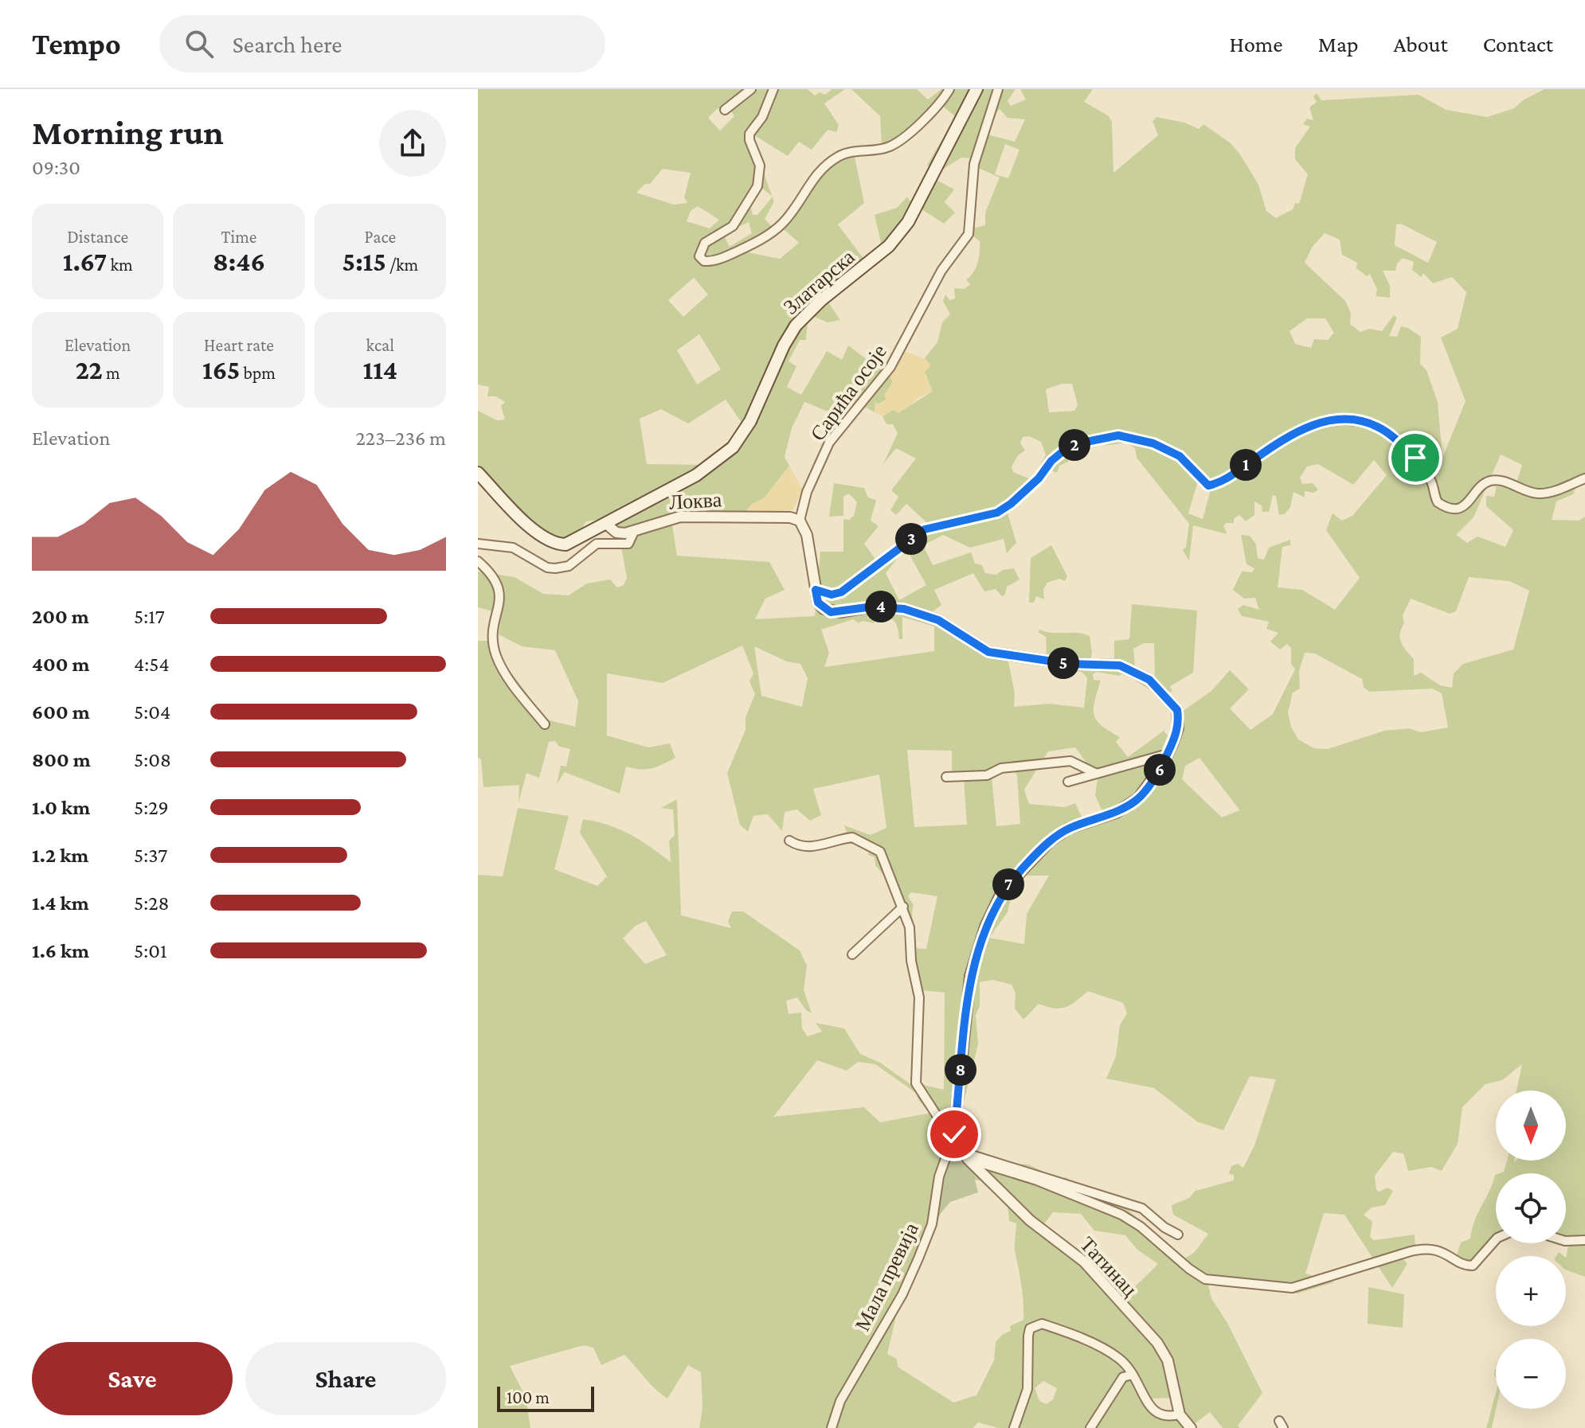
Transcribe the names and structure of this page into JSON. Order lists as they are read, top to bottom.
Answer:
{
  "streets": {
    "main road": ["Златарска"],
    "street": [
      "Сарића осоје",
      "Локва",
      "Татинац",
      "Мала превија"
    ]
  },
  "crossings": [
    ["Сарића осоје", "Локва"]
  ],
  "scale_bar": "100 m",
  "north": "bottom",
  "page": {
    "header": "Tempo",
    "search": "Search here",
    "nav": [
      "Home",
      "Map",
      "About",
      "Contact"
    ],
    "heading": ["Morning run", "09:30"],
    "stats": [
      ["Distance", "1.67 km"],
      ["Time", "8:46"],
      ["Pace", "5:15 /km"],
      ["Elevation", "22 m"],
      ["Heart rate", "165 bpm"],
      ["kcal", "114"]
    ],
    "chart": ["Elevation", "223–236 m"],
    "pins": [
      "2",
      "1",
      "3",
      "4",
      "5",
      "6",
      "7",
      "8"
    ],
    "list": [
      {
        "name": "200 m",
        "note": "5:17"
      },
      {
        "name": "400 m",
        "note": "4:54"
      },
      {
        "name": "600 m",
        "note": "5:04"
      },
      {
        "name": "800 m",
        "note": "5:08"
      },
      {
        "name": "1.0 km",
        "note": "5:29"
      },
      {
        "name": "1.2 km",
        "note": "5:37"
      },
      {
        "name": "1.4 km",
        "note": "5:28"
      },
      {
        "name": "1.6 km",
        "note": "5:01"
      }
    ],
    "map_buttons": ["+", "−"],
    "buttons": ["Save", "Share"],
    "scale": "100 m"
  }
}
